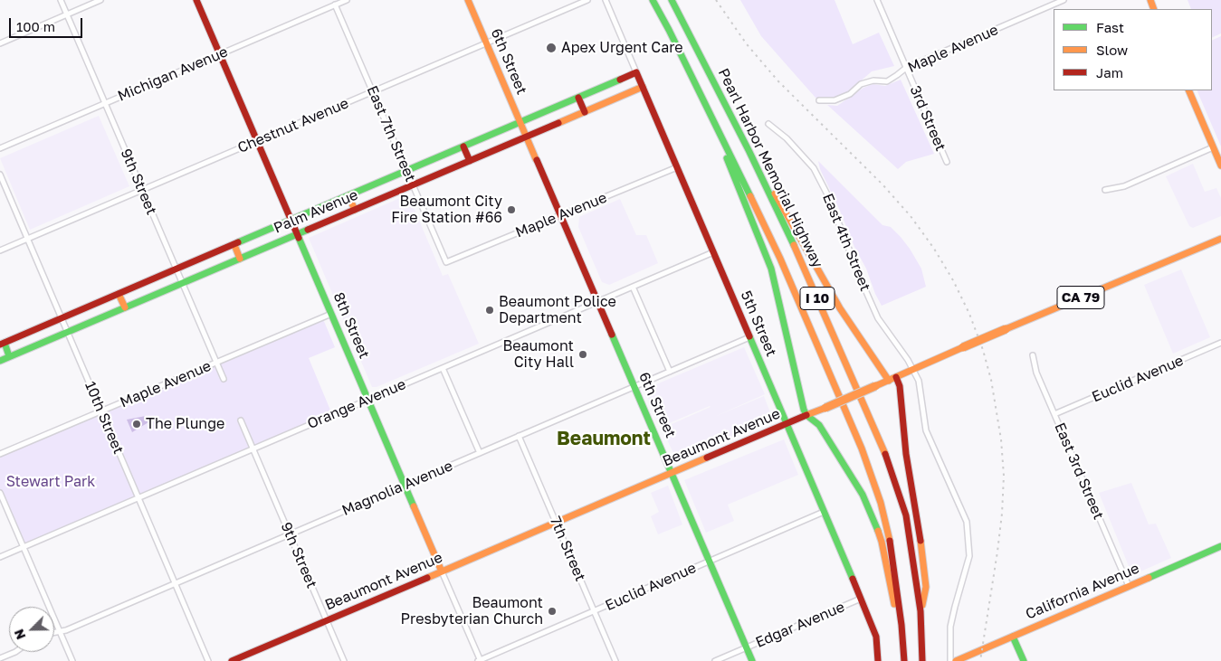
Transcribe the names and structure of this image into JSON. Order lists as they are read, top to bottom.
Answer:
{
  "streets": {
    "main road": [
      "6th Street",
      "Pearl Harbor Memorial Highway",
      "Palm Avenue",
      "CA 79",
      "I 10",
      "5th Street",
      "8th Street",
      "Beaumont Avenue",
      "California Avenue"
    ],
    "street": [
      "Maple Avenue",
      "Michigan Avenue",
      "3rd Street",
      "Chestnut Avenue",
      "East 7th Street",
      "9th Street",
      "East 4th Street",
      "Euclid Avenue",
      "Orange Avenue",
      "10th Street",
      "East 3rd Street",
      "Magnolia Avenue",
      "7th Street",
      "Edgar Avenue"
    ]
  },
  "crossings": [
    ["Maple Avenue", "6th Street"],
    ["Maple Avenue", "3rd Street"],
    ["Maple Avenue", "East 7th Street"],
    ["Maple Avenue", "9th Street"],
    ["Maple Avenue", "5th Street"],
    ["Maple Avenue", "8th Street"],
    ["Maple Avenue", "10th Street"],
    ["6th Street", "Chestnut Avenue"],
    ["6th Street", "Palm Avenue"],
    ["6th Street", "Euclid Avenue"],
    ["6th Street", "Orange Avenue"],
    ["6th Street", "Beaumont Avenue"],
    ["6th Street", "Magnolia Avenue"],
    ["6th Street", "Edgar Avenue"],
    ["Michigan Avenue", "East 7th Street"],
    ["Michigan Avenue", "9th Street"],
    ["Michigan Avenue", "8th Street"],
    ["Chestnut Avenue", "East 7th Street"],
    ["Chestnut Avenue", "9th Street"],
    ["Chestnut Avenue", "8th Street"],
    ["Chestnut Avenue", "10th Street"],
    ["East 7th Street", "Palm Avenue"],
    ["9th Street", "Palm Avenue"],
    ["9th Street", "Orange Avenue"],
    ["9th Street", "Beaumont Avenue"],
    ["9th Street", "Magnolia Avenue"],
    ["Palm Avenue", "5th Street"],
    ["Palm Avenue", "8th Street"],
    ["Palm Avenue", "10th Street"],
    ["East 4th Street", "Beaumont Avenue"],
    ["5th Street", "Euclid Avenue"],
    ["5th Street", "Orange Avenue"],
    ["5th Street", "Beaumont Avenue"],
    ["5th Street", "Magnolia Avenue"],
    ["5th Street", "Edgar Avenue"],
    ["8th Street", "Euclid Avenue"],
    ["8th Street", "Orange Avenue"],
    ["8th Street", "Beaumont Avenue"],
    ["8th Street", "Magnolia Avenue"],
    ["Euclid Avenue", "East 3rd Street"],
    ["Euclid Avenue", "7th Street"],
    ["Orange Avenue", "10th Street"],
    ["10th Street", "Magnolia Avenue"],
    ["Beaumont Avenue", "7th Street"],
    ["East 3rd Street", "California Avenue"],
    ["Magnolia Avenue", "7th Street"]
  ],
  "districts": ["Beaumont"],
  "parks": ["Stewart Park"],
  "places": [
    "Apex Urgent Care",
    "Beaumont City Fire Station #66",
    "Beaumont Police Department",
    "Beaumont City Hall",
    "The Plunge",
    "Beaumont Presbyterian Church"
  ],
  "legend": ["Fast", "Slow", "Jam"],
  "scale_bar": "100 m",
  "north": "bottom left"
}
